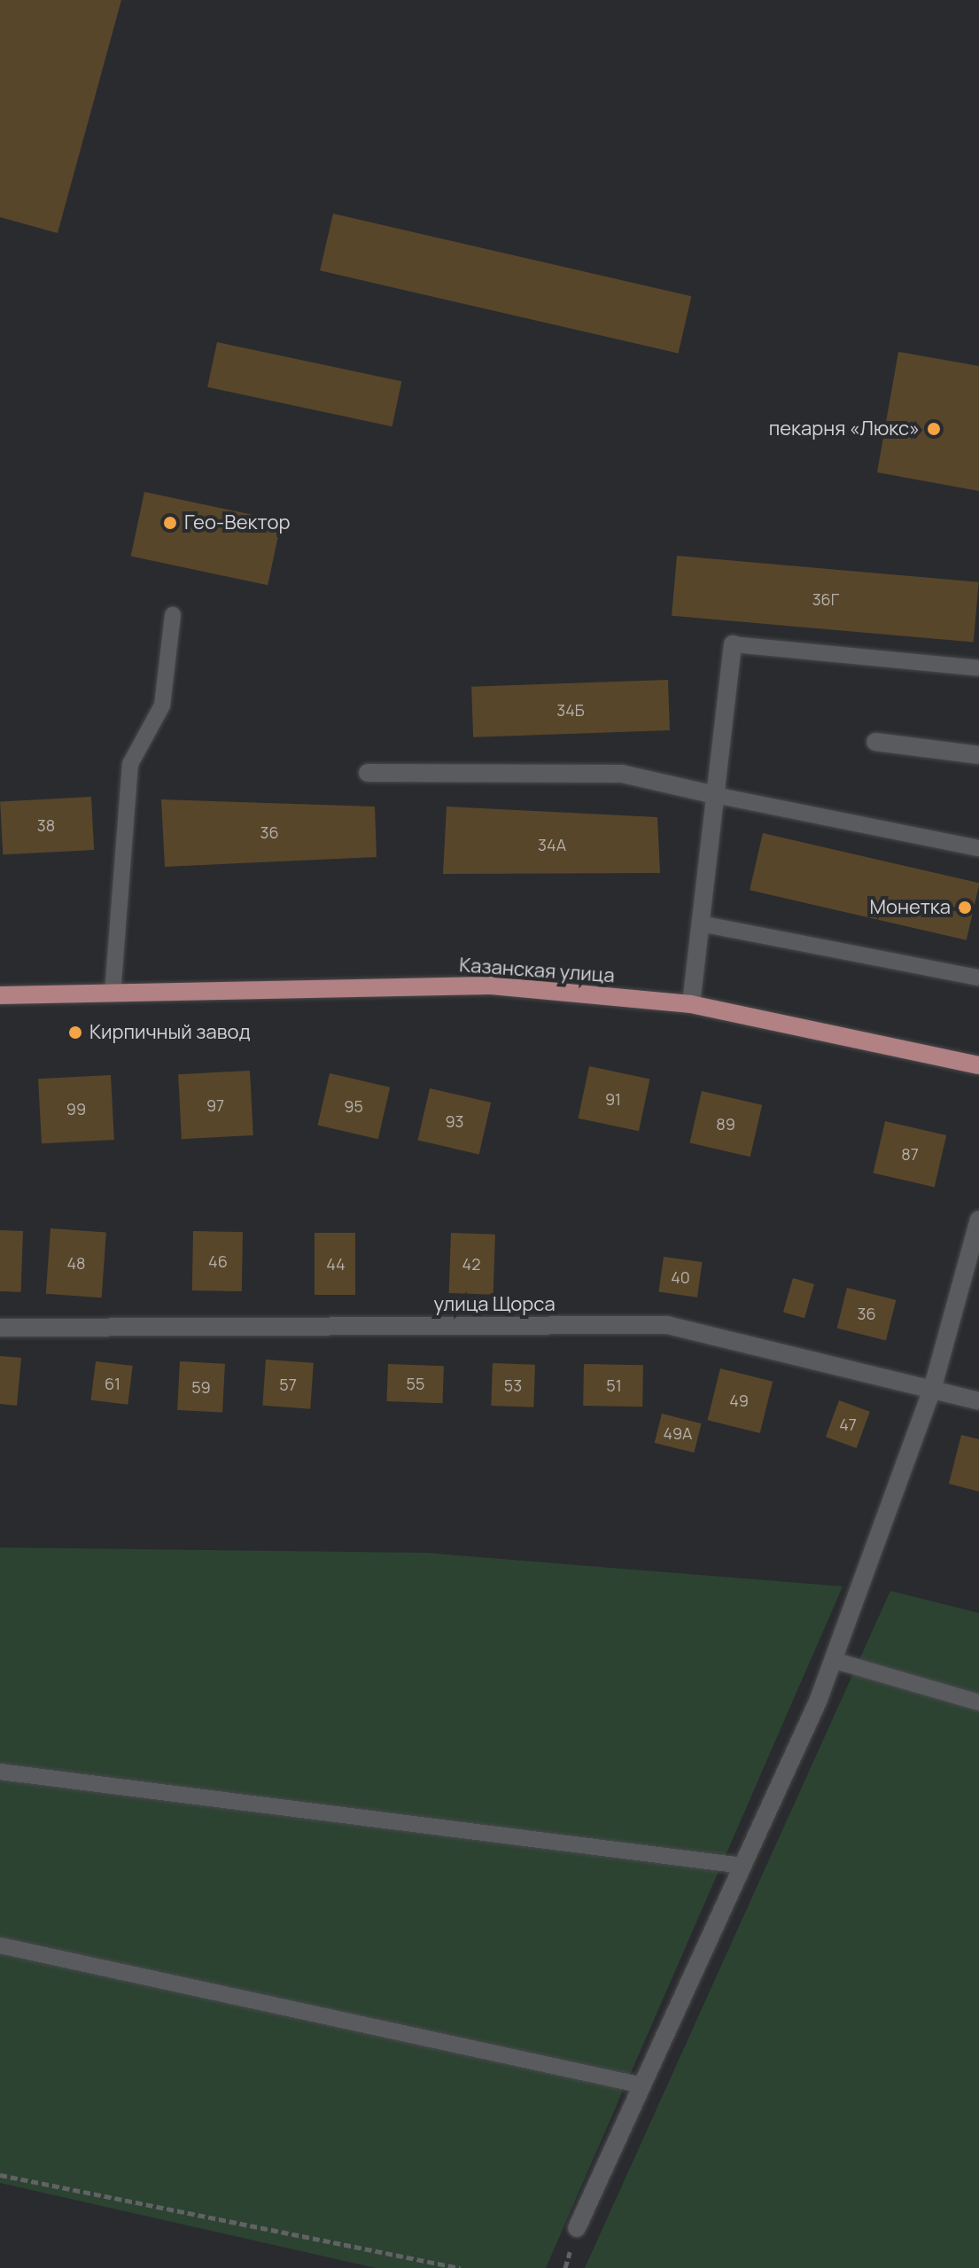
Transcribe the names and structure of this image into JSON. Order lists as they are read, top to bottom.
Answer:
{
  "streets": {
    "main road": ["Казанская улица"],
    "street": ["улица Щорса"]
  },
  "places": [
    "пекарня «Люкс»",
    "Гео-Вектор",
    "Монетка",
    "Кирпичный завод"
  ],
  "house_numbers": [
    "36Г",
    "34Б",
    "38",
    "36",
    "34А",
    "91",
    "97",
    "95",
    "99",
    "93",
    "89",
    "87",
    "46",
    "48",
    "44",
    "42",
    "40",
    "36",
    "61",
    "55",
    "57",
    "53",
    "51",
    "59",
    "49",
    "47",
    "49А"
  ]
}
